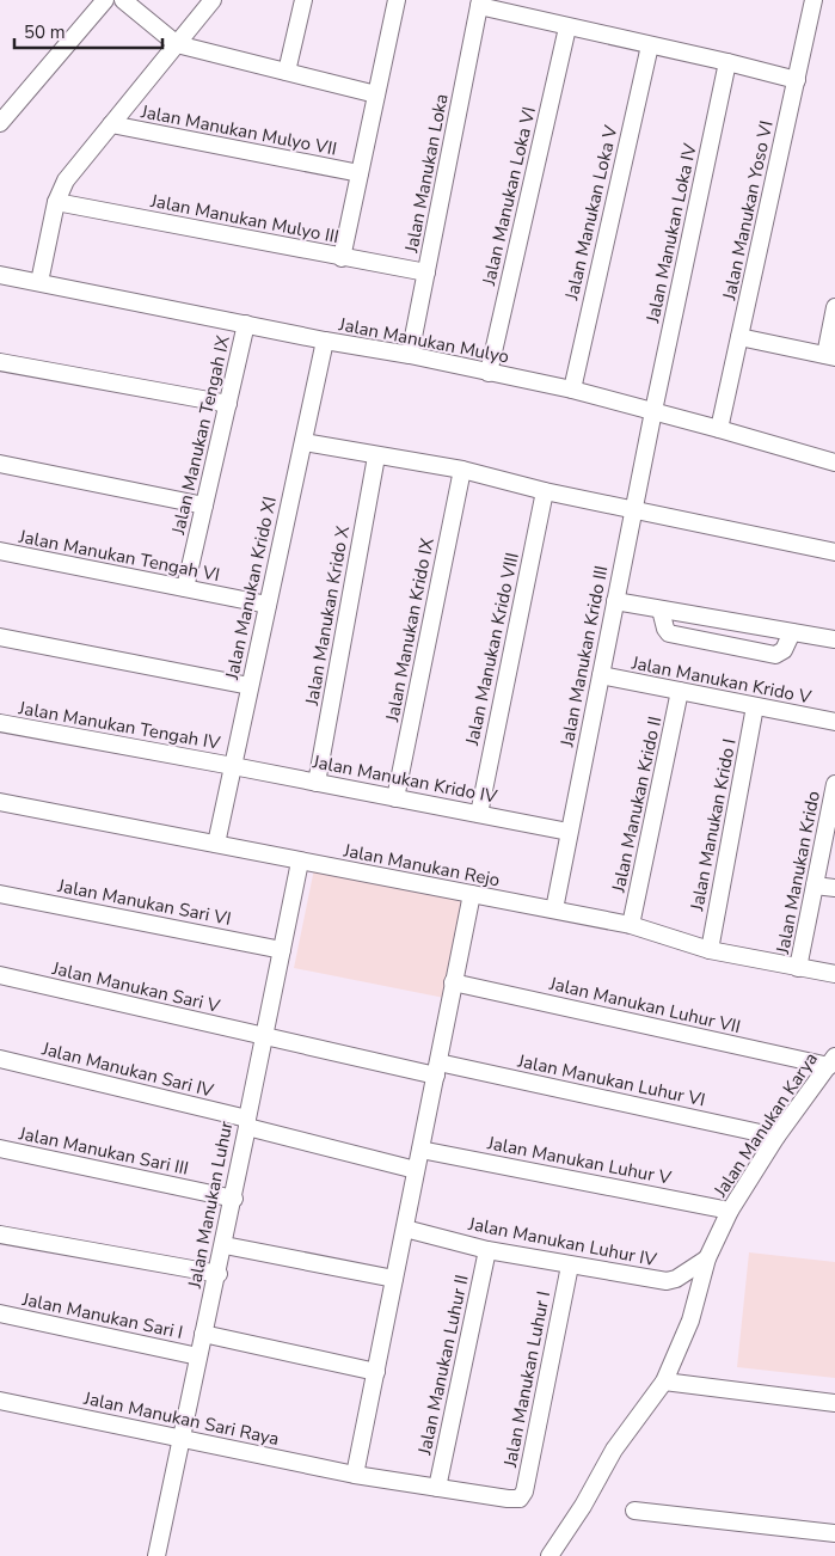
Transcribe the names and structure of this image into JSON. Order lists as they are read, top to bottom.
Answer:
{
  "streets": {
    "street": [
      "Jalan Manukan Mulyo VII",
      "Jalan Manukan Loka",
      "Jalan Manukan Loka VI",
      "Jalan Manukan Yoso VI",
      "Jalan Manukan Loka V",
      "Jalan Manukan Mulyo III",
      "Jalan Manukan Loka IV",
      "Jalan Manukan Mulyo",
      "Jalan Manukan Tengah IX",
      "Jalan Manukan Tengah VI",
      "Jalan Manukan Krido XI",
      "Jalan Manukan Krido X",
      "Jalan Manukan Krido IX",
      "Jalan Manukan Krido VIII",
      "Jalan Manukan Krido III",
      "Jalan Manukan Krido V",
      "Jalan Manukan Tengah IV",
      "Jalan Manukan Krido IV",
      "Jalan Manukan Krido II",
      "Jalan Manukan Krido I",
      "Jalan Manukan Rejo",
      "Jalan Manukan Krido",
      "Jalan Manukan Sari VI",
      "Jalan Manukan Sari V",
      "Jalan Manukan Luhur VII",
      "Jalan Manukan Sari IV",
      "Jalan Manukan Luhur VI",
      "Jalan Manukan Karya",
      "Jalan Manukan Sari III",
      "Jalan Manukan Luhur V",
      "Jalan Manukan Luhur",
      "Jalan Manukan Luhur IV",
      "Jalan Manukan Sari I",
      "Jalan Manukan Luhur II",
      "Jalan Manukan Luhur I",
      "Jalan Manukan Sari Raya"
    ]
  },
  "crossings": [
    ["Jalan Manukan Loka", "Jalan Manukan Mulyo III"],
    ["Jalan Manukan Loka", "Jalan Manukan Mulyo"],
    ["Jalan Manukan Loka VI", "Jalan Manukan Mulyo"],
    ["Jalan Manukan Yoso VI", "Jalan Manukan Mulyo"],
    ["Jalan Manukan Loka V", "Jalan Manukan Mulyo"],
    ["Jalan Manukan Loka IV", "Jalan Manukan Mulyo"],
    ["Jalan Manukan Loka IV", "Jalan Manukan Krido III"],
    ["Jalan Manukan Mulyo", "Jalan Manukan Tengah IX"],
    ["Jalan Manukan Mulyo", "Jalan Manukan Krido XI"],
    ["Jalan Manukan Mulyo", "Jalan Manukan Krido III"],
    ["Jalan Manukan Tengah IX", "Jalan Manukan Tengah VI"],
    ["Jalan Manukan Tengah VI", "Jalan Manukan Krido XI"],
    ["Jalan Manukan Krido XI", "Jalan Manukan Tengah IV"],
    ["Jalan Manukan Krido XI", "Jalan Manukan Krido IV"],
    ["Jalan Manukan Krido XI", "Jalan Manukan Rejo"],
    ["Jalan Manukan Krido X", "Jalan Manukan Krido IV"],
    ["Jalan Manukan Krido IX", "Jalan Manukan Krido IV"],
    ["Jalan Manukan Krido VIII", "Jalan Manukan Krido IV"],
    ["Jalan Manukan Krido III", "Jalan Manukan Krido V"],
    ["Jalan Manukan Krido III", "Jalan Manukan Krido IV"],
    ["Jalan Manukan Krido III", "Jalan Manukan Rejo"],
    ["Jalan Manukan Krido V", "Jalan Manukan Krido II"],
    ["Jalan Manukan Krido V", "Jalan Manukan Krido I"],
    ["Jalan Manukan Tengah IV", "Jalan Manukan Krido IV"],
    ["Jalan Manukan Krido II", "Jalan Manukan Rejo"],
    ["Jalan Manukan Krido I", "Jalan Manukan Rejo"],
    ["Jalan Manukan Rejo", "Jalan Manukan Krido"],
    ["Jalan Manukan Rejo", "Jalan Manukan Luhur"],
    ["Jalan Manukan Sari VI", "Jalan Manukan Luhur"],
    ["Jalan Manukan Sari V", "Jalan Manukan Luhur VI"],
    ["Jalan Manukan Sari V", "Jalan Manukan Luhur"],
    ["Jalan Manukan Luhur VII", "Jalan Manukan Karya"],
    ["Jalan Manukan Sari IV", "Jalan Manukan Luhur"],
    ["Jalan Manukan Luhur VI", "Jalan Manukan Karya"],
    ["Jalan Manukan Karya", "Jalan Manukan Luhur V"],
    ["Jalan Manukan Karya", "Jalan Manukan Luhur IV"],
    ["Jalan Manukan Sari III", "Jalan Manukan Luhur"],
    ["Jalan Manukan Luhur", "Jalan Manukan Sari I"],
    ["Jalan Manukan Luhur", "Jalan Manukan Sari Raya"],
    ["Jalan Manukan Luhur IV", "Jalan Manukan Luhur II"],
    ["Jalan Manukan Luhur IV", "Jalan Manukan Luhur I"],
    ["Jalan Manukan Luhur II", "Jalan Manukan Sari Raya"],
    ["Jalan Manukan Luhur I", "Jalan Manukan Sari Raya"]
  ],
  "scale_bar": "50 m"
}
